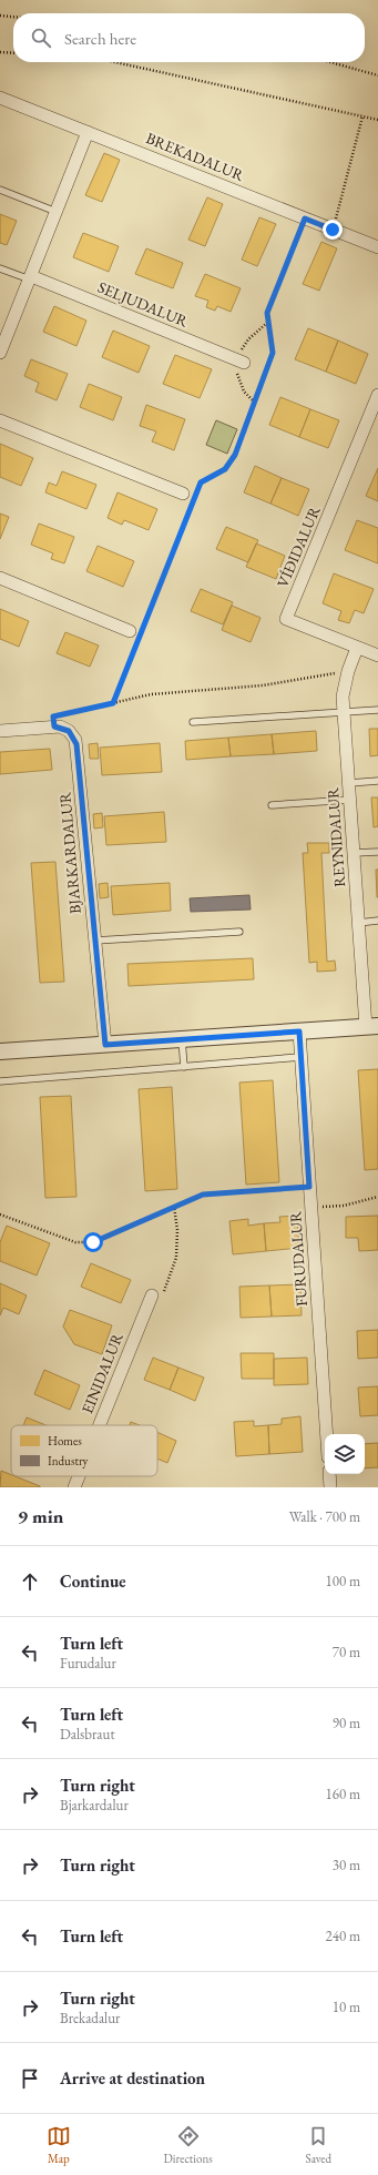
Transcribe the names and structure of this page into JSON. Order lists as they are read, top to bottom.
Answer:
{
  "streets": {
    "street": [
      "BREKADALUR",
      "SELJUDALUR",
      "VÍÐIDALUR",
      "REYNIDALUR",
      "BJARKARDALUR",
      "FURUDALUR",
      "EINIDALUR"
    ]
  },
  "crossings": [
    ["VÍÐIDALUR", "REYNIDALUR"]
  ],
  "legend": ["Homes", "Industry"],
  "page": {
    "search": "Search here",
    "heading": ["9 min", "Walk · 700 m"],
    "list": [
      ["Continue", "100 m"],
      ["Turn left", "Furudalur", "70 m"],
      ["Turn left", "Dalsbraut", "90 m"],
      ["Turn right", "Bjarkardalur", "160 m"],
      ["Turn right", "30 m"],
      ["Turn left", "240 m"],
      ["Turn right", "Brekadalur", "10 m"],
      "Arrive at destination"
    ],
    "nav": ["Map", "Directions", "Saved"]
  }
}
